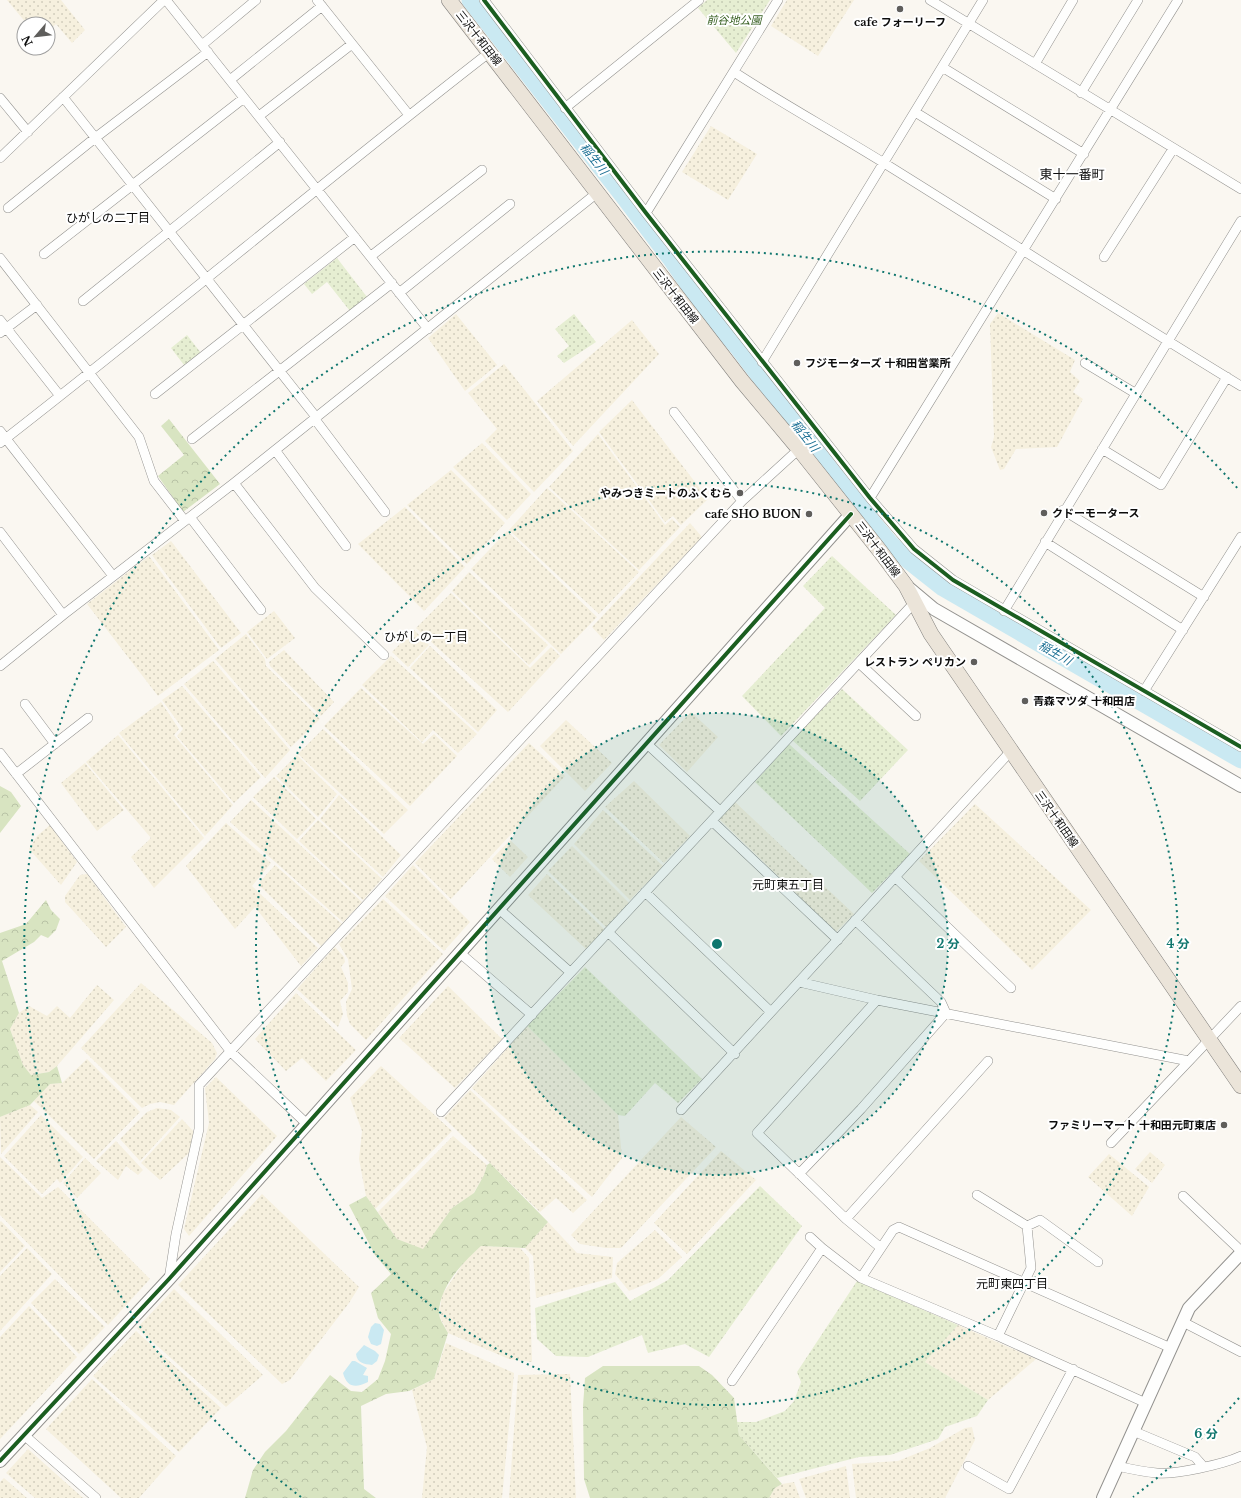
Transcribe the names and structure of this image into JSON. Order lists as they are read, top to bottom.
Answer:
{
  "streets": {
    "main road": ["三沢十和田線"]
  },
  "districts": [
    "東十一番町",
    "ひがしの二丁目",
    "ひがしの一丁目",
    "元町東五丁目",
    "元町東四丁目"
  ],
  "water": ["稲生川"],
  "parks": ["前谷地公園"],
  "places": [
    "cafe フォーリーフ",
    "フジモーターズ 十和田営業所",
    "やみつきミートのふくむら",
    "クドーモータース",
    "cafe SHO BUON",
    "レストラン ペリカン",
    "青森マツダ 十和田店",
    "ファミリーマート 十和田元町東店"
  ],
  "north": "bottom left",
  "rings": ["2 分", "4 分", "6 分"]
}
